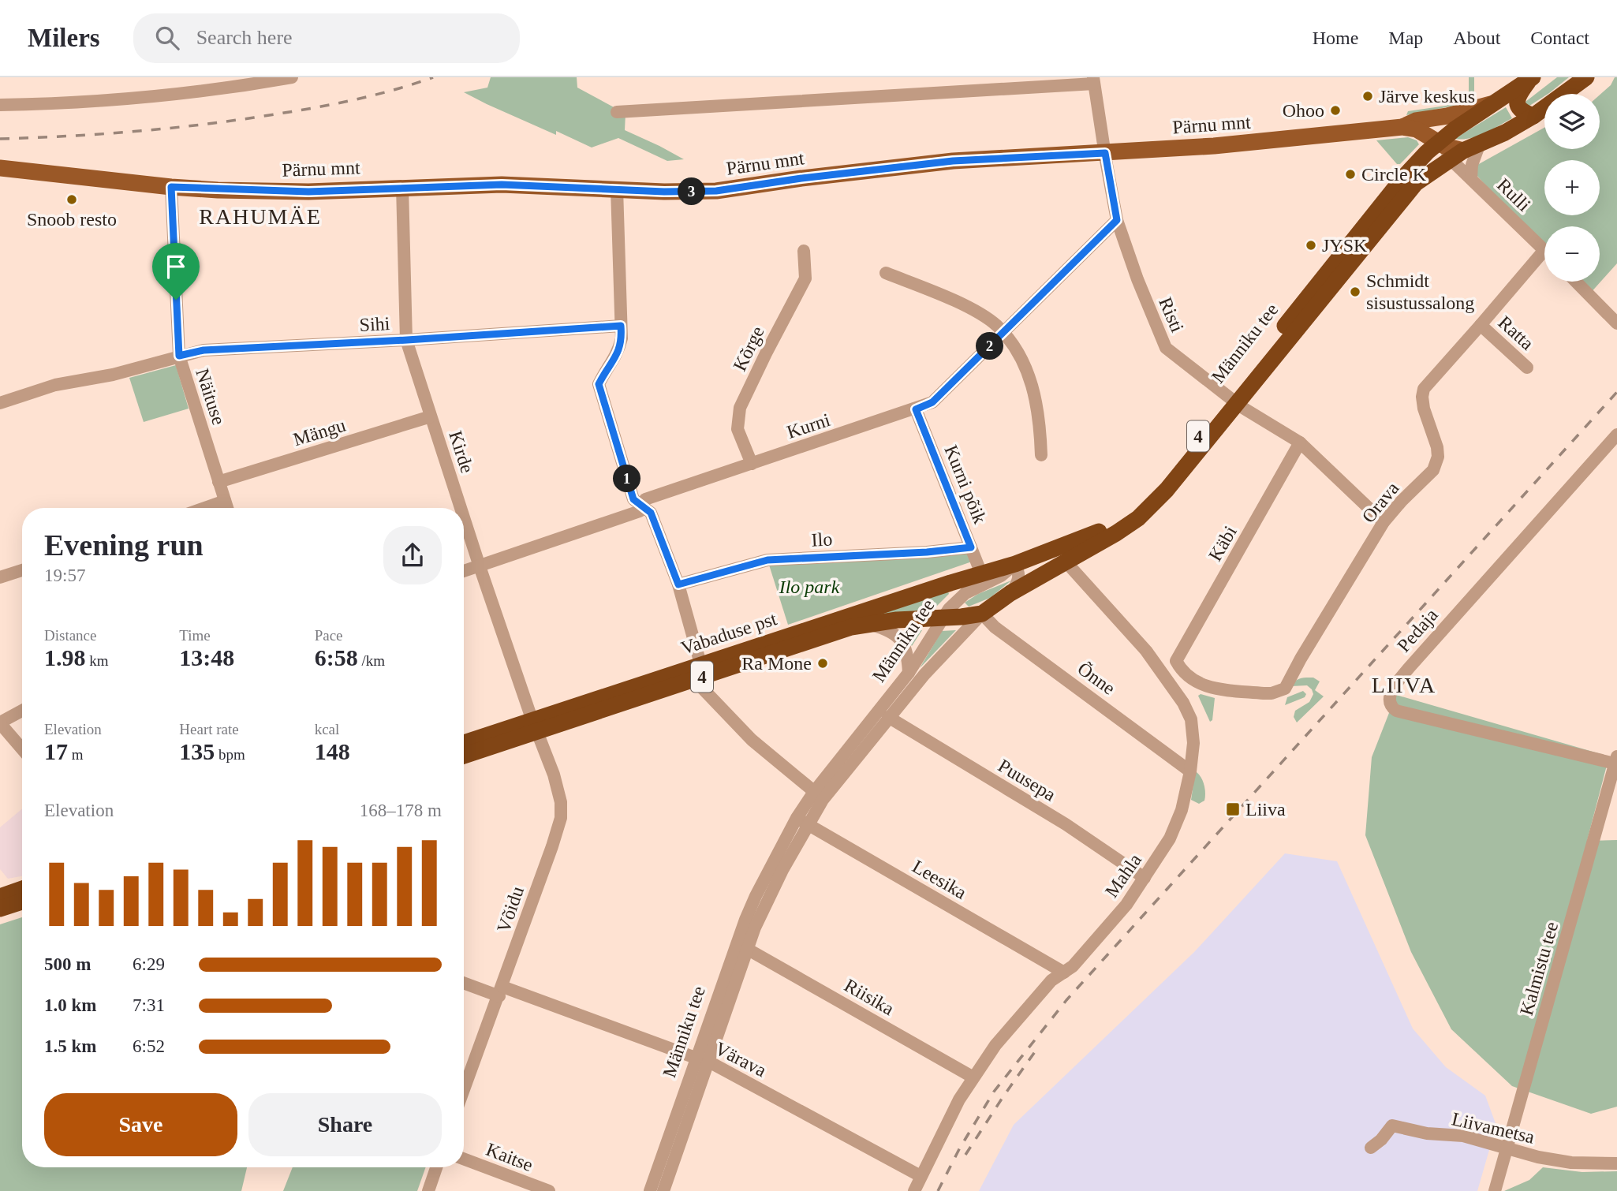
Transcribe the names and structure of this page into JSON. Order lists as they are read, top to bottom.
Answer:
{
  "streets": {
    "highway": [
      "Pärnu mnt",
      "Männiku tee",
      "4",
      "Vabaduse pst"
    ],
    "street": [
      "Rulli",
      "Risti",
      "Sihi",
      "Ratta",
      "Kõrge",
      "Näituse",
      "Kurni",
      "Mängu",
      "Kirde",
      "Kurni põik",
      "Orava",
      "Ilo",
      "Käbi",
      "Pedaja",
      "Õnne",
      "Puusepa",
      "Mahla",
      "Leesika",
      "Võidu",
      "Kalmistu tee",
      "Riisika",
      "Värava",
      "Liivametsa",
      "Kaitse"
    ]
  },
  "crossings": [
    ["Pärnu mnt", "Rulli"],
    ["Pärnu mnt", "Risti"],
    ["Pärnu mnt", "Männiku tee"],
    ["Pärnu mnt", "Näituse"],
    ["Pärnu mnt", "4"],
    ["Pärnu mnt", "Kirde"],
    ["Rulli", "Männiku tee"],
    ["Rulli", "4"],
    ["Rulli", "Orava"],
    ["Risti", "Männiku tee"],
    ["Risti", "Kurni"],
    ["Risti", "Orava"],
    ["Risti", "Käbi"],
    ["Sihi", "Näituse"],
    ["Sihi", "Kirde"],
    ["Ratta", "Orava"],
    ["Männiku tee", "4"],
    ["Männiku tee", "Vabaduse pst"],
    ["Männiku tee", "Õnne"],
    ["Männiku tee", "Puusepa"],
    ["Männiku tee", "Mahla"],
    ["Männiku tee", "Leesika"],
    ["Männiku tee", "Riisika"],
    ["Männiku tee", "Värava"],
    ["Kõrge", "Kurni"],
    ["Näituse", "Mängu"],
    ["Kurni", "Kirde"],
    ["Kurni", "Kurni põik"],
    ["Mängu", "Kirde"],
    ["Kirde", "Vabaduse pst"],
    ["Kirde", "Võidu"],
    ["Kurni põik", "Ilo"],
    ["Kurni põik", "Vabaduse pst"],
    ["Orava", "Käbi"],
    ["Pedaja", "Kalmistu tee"],
    ["Vabaduse pst", "Õnne"],
    ["Vabaduse pst", "Võidu"],
    ["Õnne", "Mahla"],
    ["Puusepa", "Mahla"],
    ["Mahla", "Leesika"],
    ["Mahla", "Riisika"],
    ["Mahla", "Värava"],
    ["Võidu", "Värava"],
    ["Kalmistu tee", "Liivametsa"]
  ],
  "districts": ["RAHUMÄE", "LIIVA"],
  "parks": ["Ilo park"],
  "places": {
    "other": [
      "Järve keskus",
      "Ohoo",
      "Circle K",
      "Snoob resto",
      "JYSK",
      "Schmidt sisustussalong",
      "Ra Mone"
    ],
    "transit": ["Liiva"]
  },
  "page": {
    "header": "Milers",
    "search": "Search here",
    "nav": [
      "Home",
      "Map",
      "About",
      "Contact"
    ],
    "map_buttons": ["+", "−"],
    "pins": ["3", "2", "1"],
    "heading": ["Evening run", "19:57"],
    "stats": [
      ["Distance", "1.98 km"],
      ["Time", "13:48"],
      ["Pace", "6:58 /km"],
      ["Elevation", "17 m"],
      ["Heart rate", "135 bpm"],
      ["kcal", "148"]
    ],
    "chart": ["Elevation", "168–178 m"],
    "list": [
      {
        "name": "500 m",
        "note": "6:29"
      },
      {
        "name": "1.0 km",
        "note": "7:31"
      },
      {
        "name": "1.5 km",
        "note": "6:52"
      }
    ],
    "buttons": ["Save", "Share"]
  }
}
